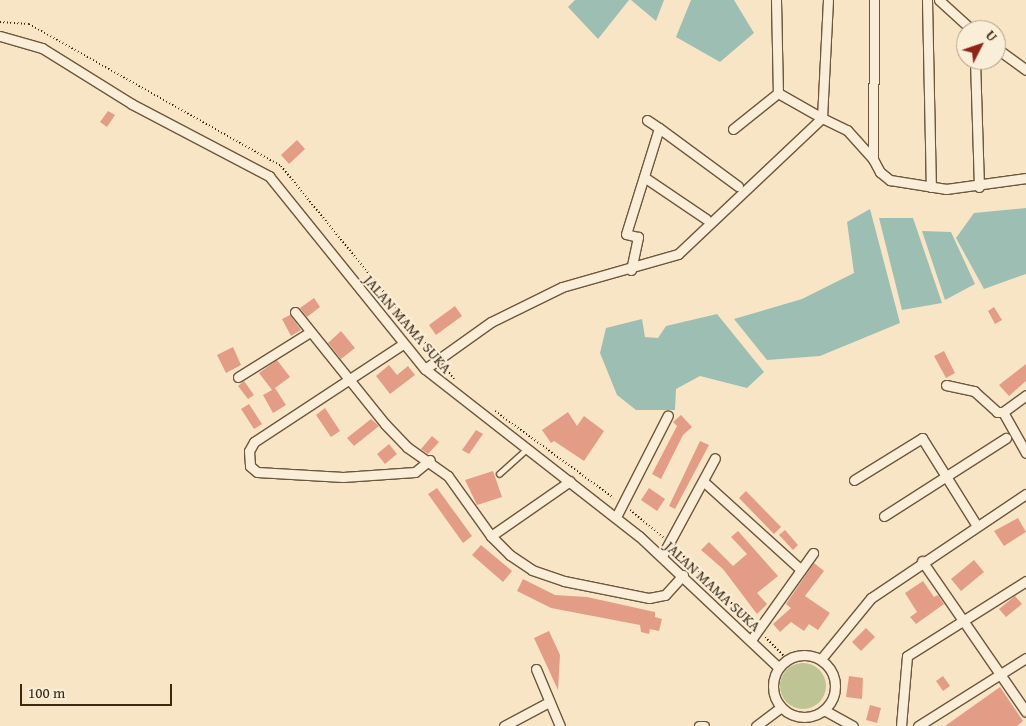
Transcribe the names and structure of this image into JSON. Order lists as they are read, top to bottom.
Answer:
{
  "streets": {
    "street": ["JALAN MAMA SUKA"]
  },
  "scale_bar": "100 m",
  "north": "top right"
}
